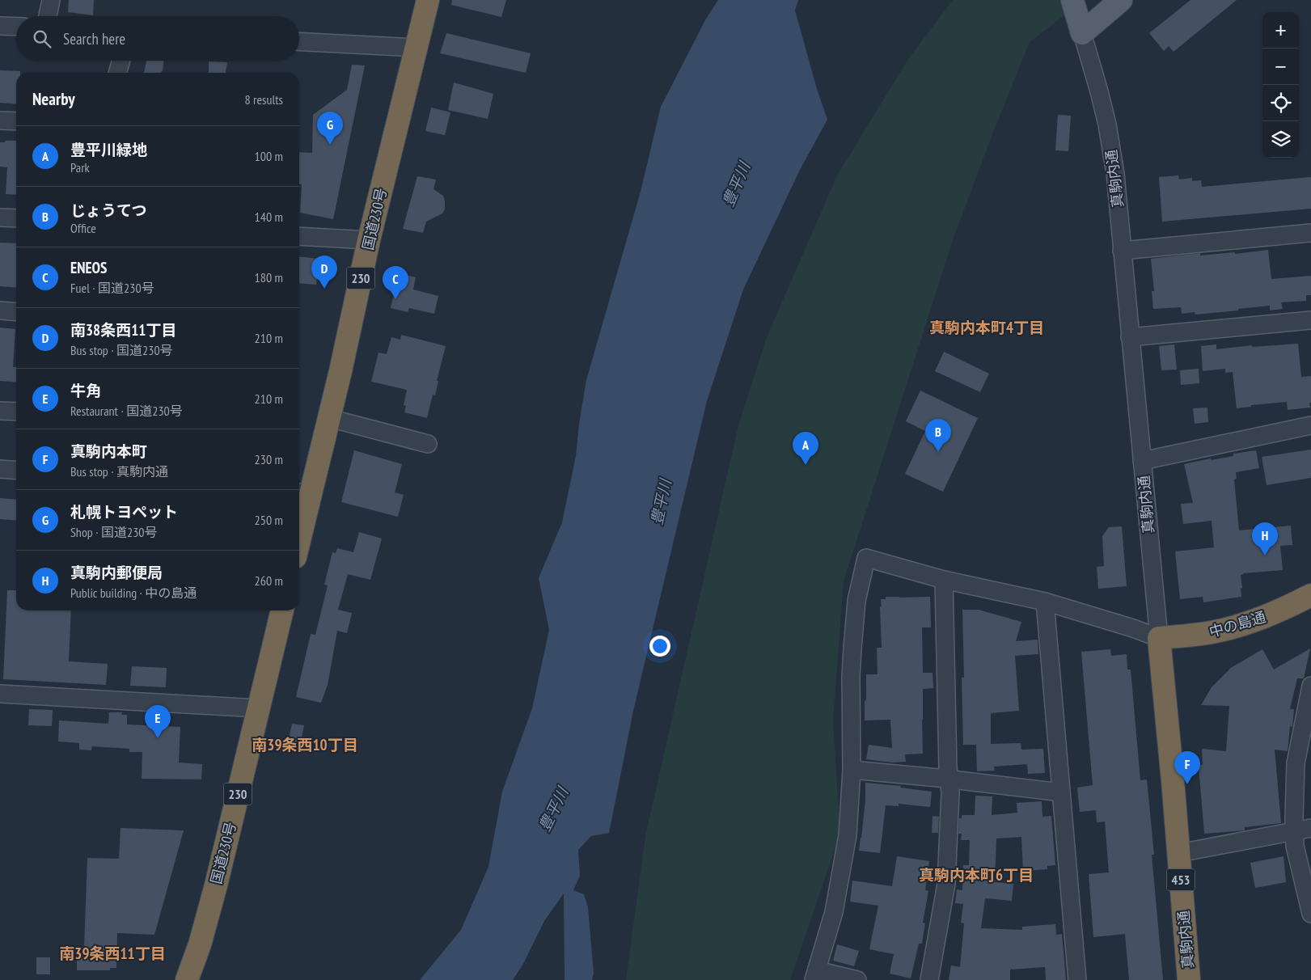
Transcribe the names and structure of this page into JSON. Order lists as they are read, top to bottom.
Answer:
{
  "streets": {
    "highway": [
      "真駒内通",
      "国道230号",
      "230",
      "中の島通",
      "453"
    ]
  },
  "crossings": [
    ["真駒内通", "中の島通"]
  ],
  "districts": [
    "真駒内本町4丁目",
    "南39条西10丁目",
    "真駒内本町6丁目",
    "南39条西11丁目"
  ],
  "water": ["豊平川"],
  "page": {
    "map_buttons": ["+", "−"],
    "search": "Search here",
    "heading": ["Nearby", "8 results"],
    "pins": [
      "G",
      "D",
      "C",
      "B",
      "A",
      "H",
      "E",
      "F"
    ],
    "list": [
      {
        "mark": "A",
        "name": "豊平川緑地",
        "note": "Park",
        "value": "100 m"
      },
      {
        "mark": "B",
        "name": "じょうてつ",
        "note": "Office",
        "value": "140 m"
      },
      {
        "mark": "C",
        "name": "ENEOS",
        "note": "Fuel · 国道230号",
        "value": "180 m"
      },
      {
        "mark": "D",
        "name": "南38条西11丁目",
        "note": "Bus stop · 国道230号",
        "value": "210 m"
      },
      {
        "mark": "E",
        "name": "牛角",
        "note": "Restaurant · 国道230号",
        "value": "210 m"
      },
      {
        "mark": "F",
        "name": "真駒内本町",
        "note": "Bus stop · 真駒内通",
        "value": "230 m"
      },
      {
        "mark": "G",
        "name": "札幌トヨペット",
        "note": "Shop · 国道230号",
        "value": "250 m"
      },
      {
        "mark": "H",
        "name": "真駒内郵便局",
        "note": "Public building · 中の島通",
        "value": "260 m"
      }
    ]
  }
}
